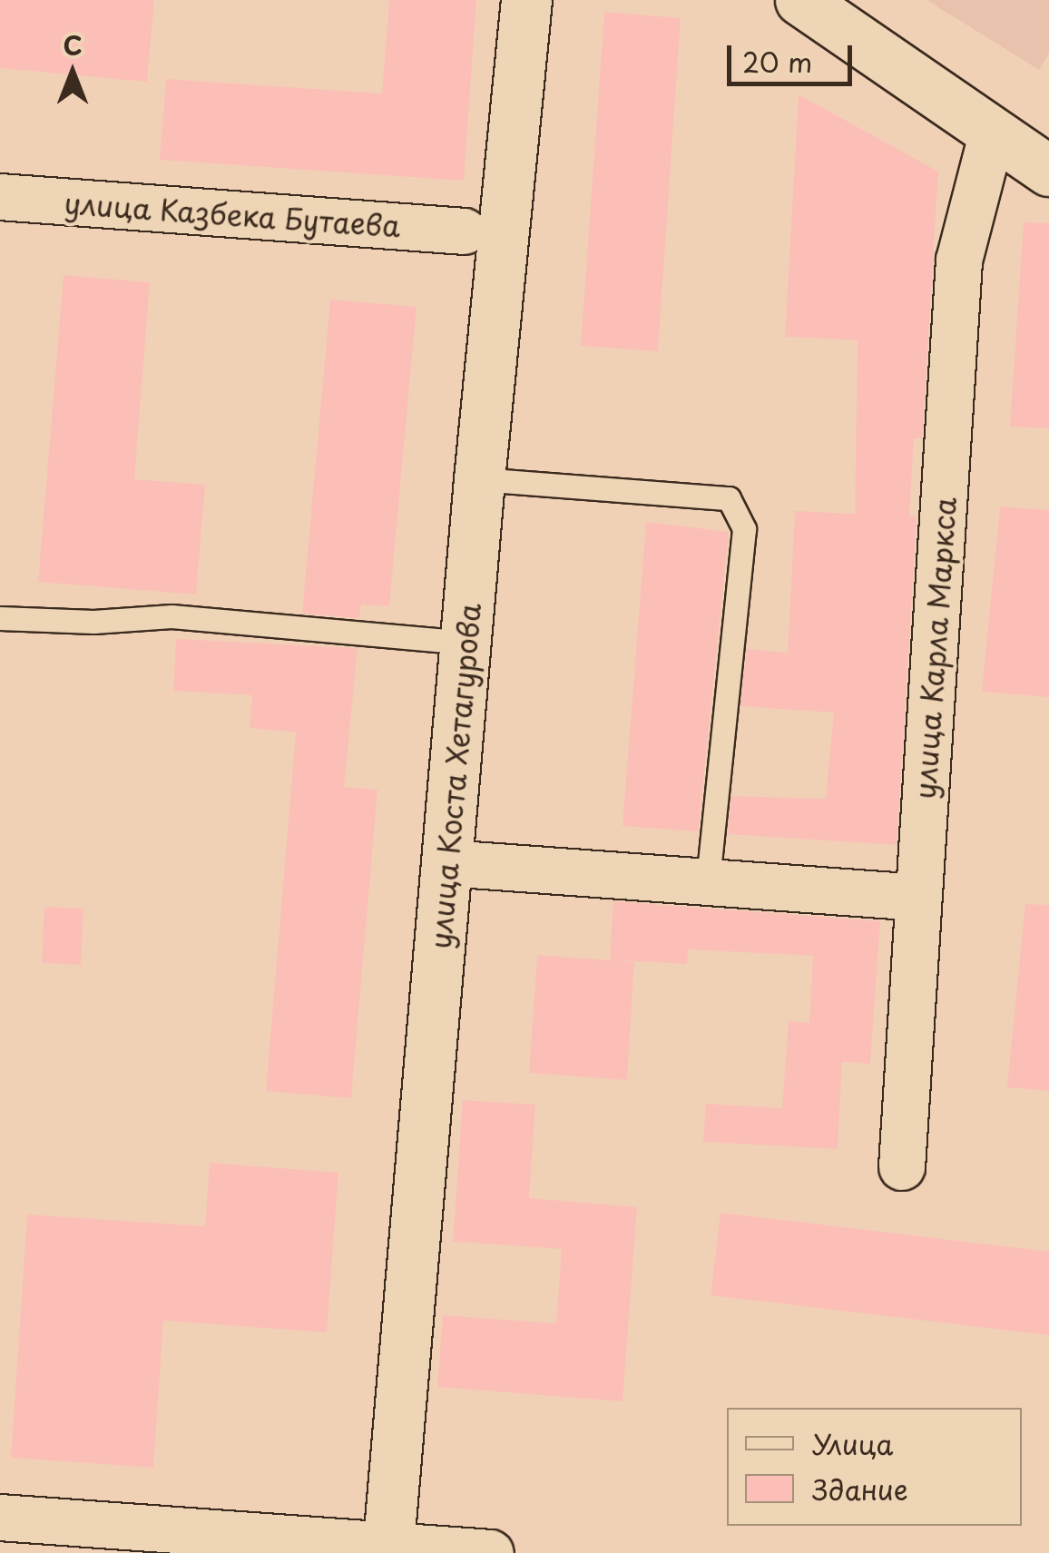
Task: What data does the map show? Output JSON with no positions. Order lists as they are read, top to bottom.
{
  "streets": {
    "main road": ["улица Коста Хетагурова"],
    "street": ["улица Казбека Бутаева", "улица Карла Маркса"]
  },
  "legend": ["Улица", "Здание"],
  "scale_bar": "20 m",
  "north": "top"
}
